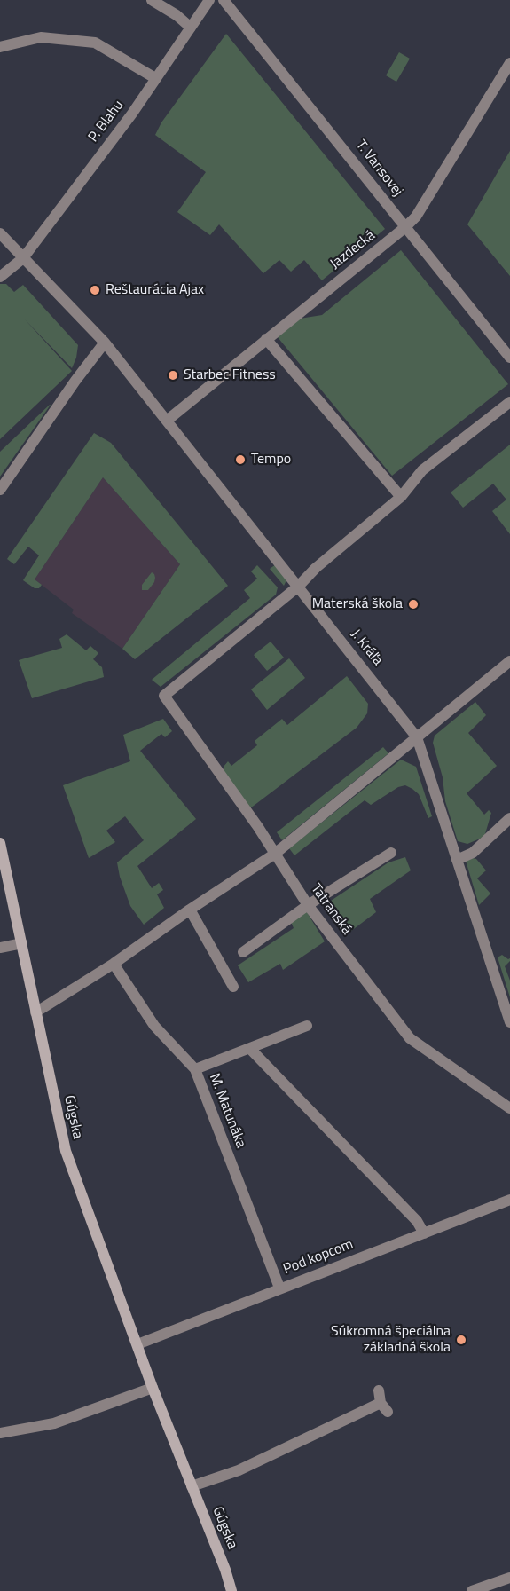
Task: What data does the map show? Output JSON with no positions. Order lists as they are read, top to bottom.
{
  "streets": {
    "main road": ["Gúgska"],
    "street": [
      "P. Blahu",
      "T. Vansovej",
      "Jazdecká",
      "J. Kráľa",
      "Tatranská",
      "M. Matunáka",
      "Pod kopcom"
    ]
  },
  "crossings": [
    ["P. Blahu", "J. Kráľa"],
    ["T. Vansovej", "Jazdecká"],
    ["Jazdecká", "J. Kráľa"],
    ["J. Kráľa", "Tatranská"],
    ["M. Matunáka", "Pod kopcom"],
    ["Gúgska", "Pod kopcom"]
  ],
  "places": [
    "Reštaurácia Ajax",
    "Starbec Fitness",
    "Tempo",
    "Materská škola",
    "Súkromná špeciálna základná škola"
  ]
}
